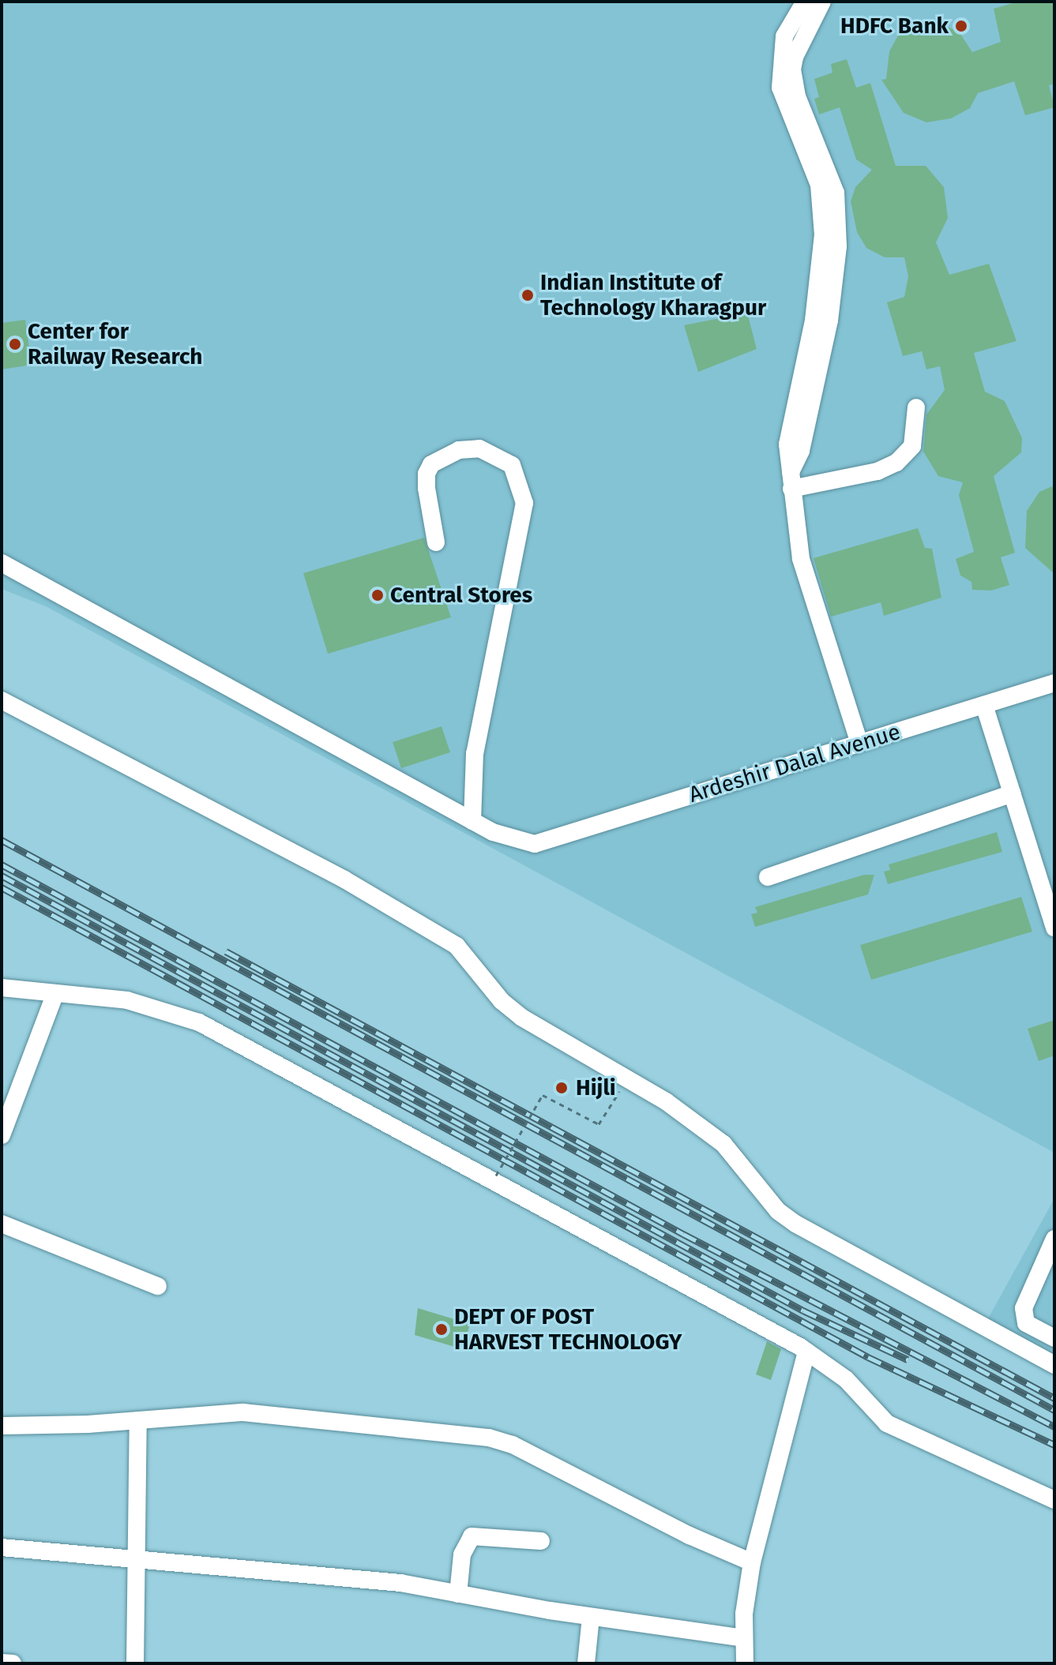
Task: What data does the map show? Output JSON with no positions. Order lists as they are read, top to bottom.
{
  "streets": {
    "street": ["Ardeshir Dalal Avenue"]
  },
  "places": [
    "HDFC Bank",
    "Indian Institute of Technology Kharagpur",
    "Center for Railway Research",
    "Central Stores",
    "Hijli",
    "DEPT OF POST HARVEST TECHNOLOGY"
  ]
}
